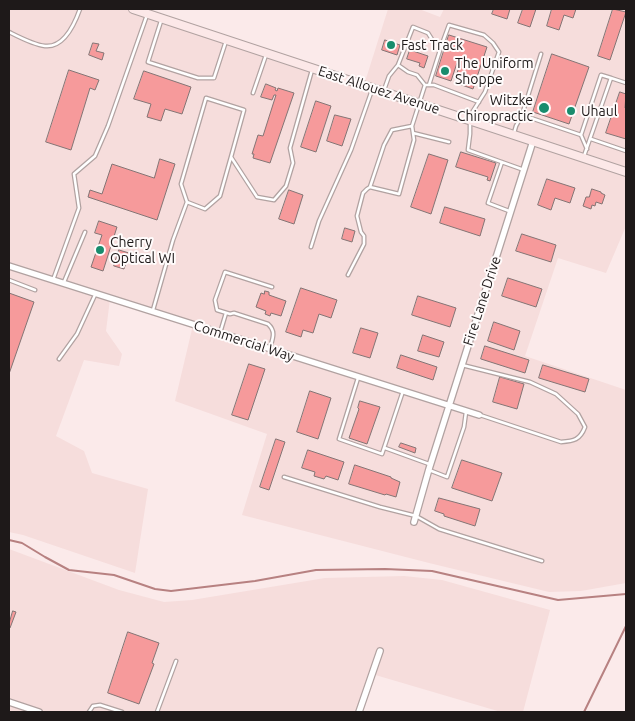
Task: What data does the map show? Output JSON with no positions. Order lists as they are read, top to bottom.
{
  "streets": {
    "street": ["East Allouez Avenue", "Fire Lane Drive", "Commercial Way"]
  },
  "crossings": [
    ["East Allouez Avenue", "Fire Lane Drive"],
    ["Fire Lane Drive", "Commercial Way"]
  ],
  "places": [
    "Fast Track",
    "The Uniform Shoppe",
    "Witzke Chiropractic",
    "Uhaul",
    "Cherry Optical WI"
  ]
}
